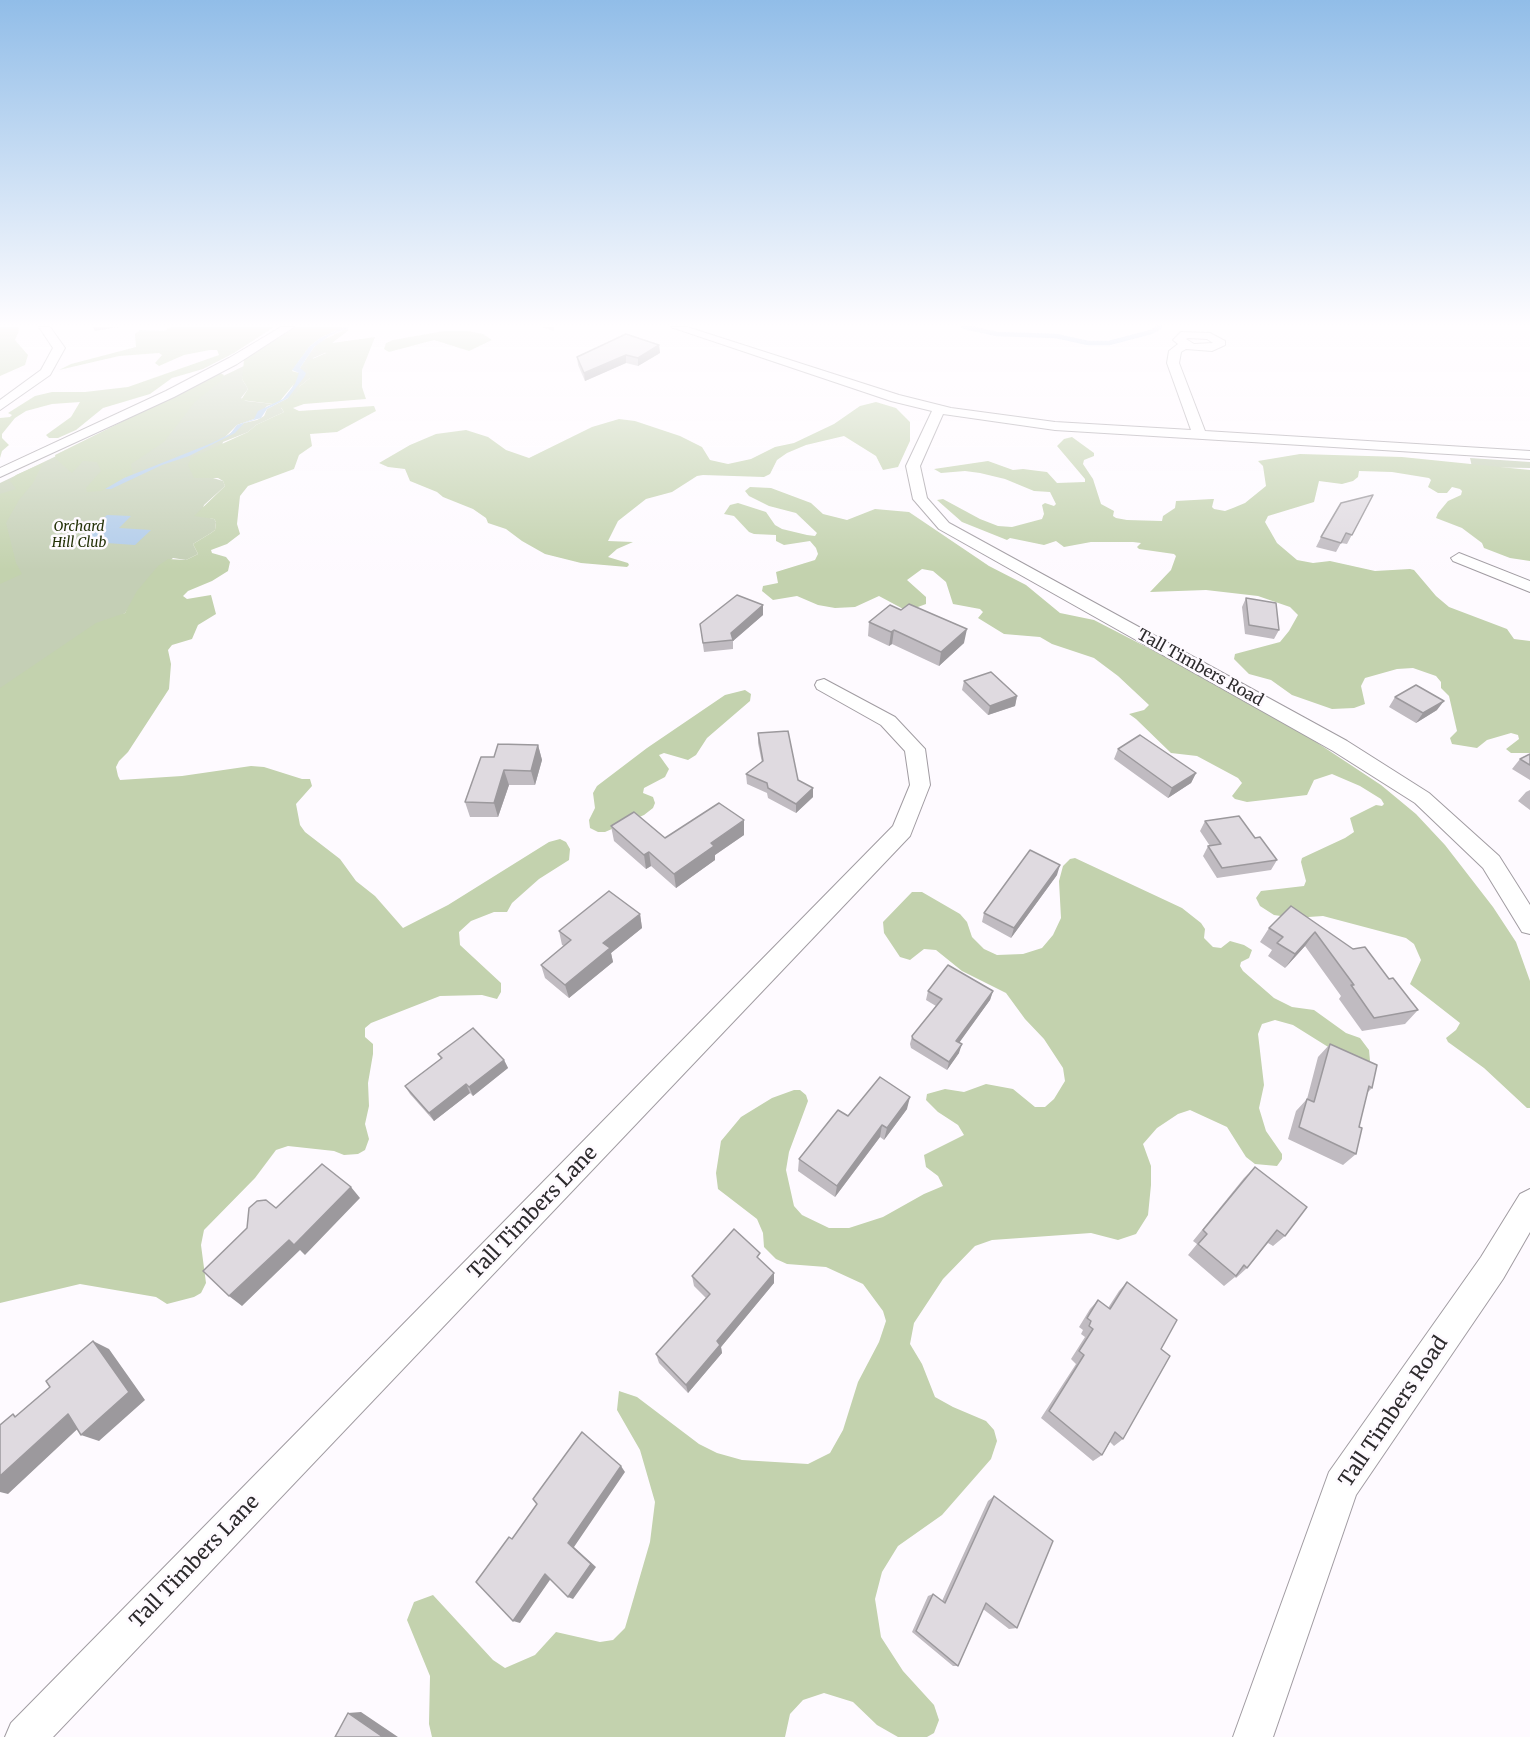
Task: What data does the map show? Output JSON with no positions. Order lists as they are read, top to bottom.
{
  "streets": {
    "street": ["Tall Timbers Road", "Tall Timbers Lane"]
  },
  "parks": ["Orchard Hill Club"]
}
